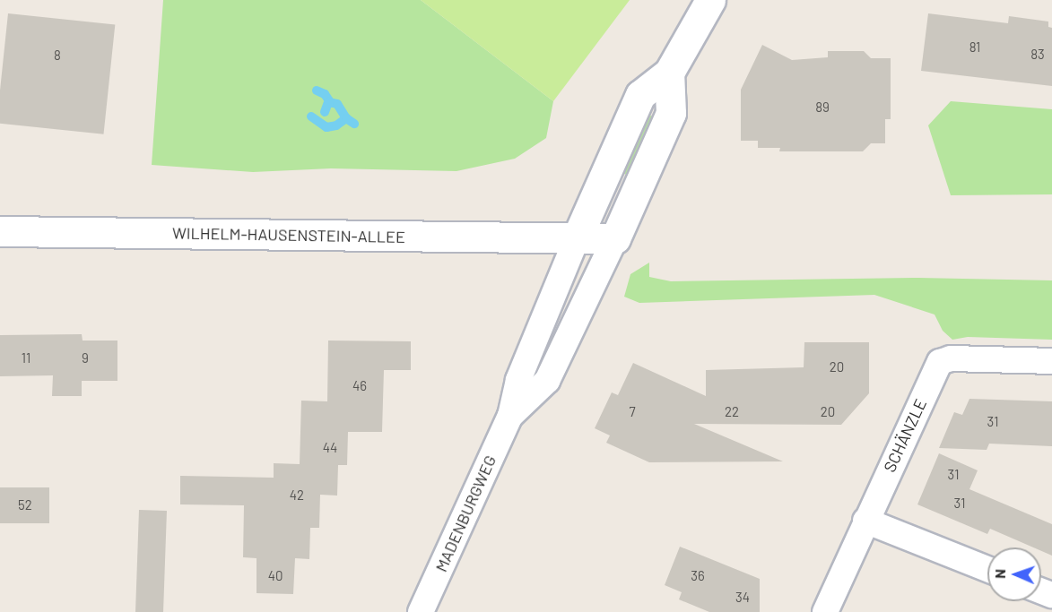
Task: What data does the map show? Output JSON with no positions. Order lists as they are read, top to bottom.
{
  "streets": {
    "street": ["WILHELM-HAUSENSTEIN-ALLEE", "SCHÄNZLE", "MADENBURGWEG"]
  },
  "crossings": [
    ["WILHELM-HAUSENSTEIN-ALLEE", "MADENBURGWEG"]
  ],
  "house_numbers": [
    "81",
    "83",
    "8",
    "89",
    "11",
    "9",
    "20",
    "46",
    "7",
    "22",
    "20",
    "31",
    "44",
    "31",
    "42",
    "31",
    "52",
    "40",
    "36",
    "34"
  ],
  "north": "left"
}
